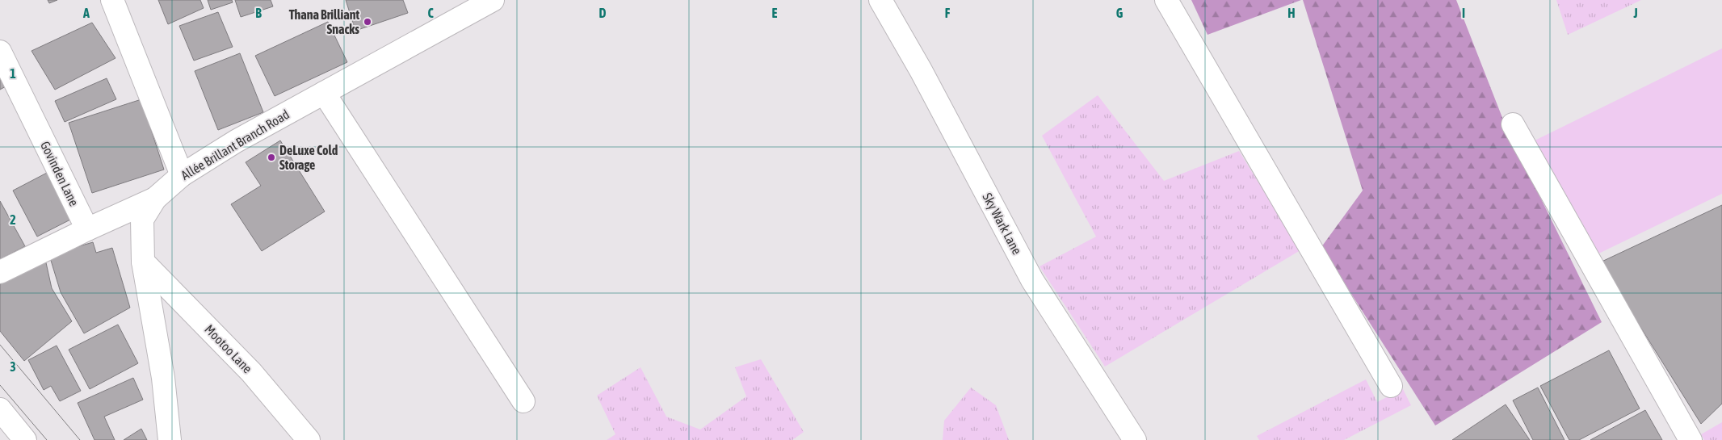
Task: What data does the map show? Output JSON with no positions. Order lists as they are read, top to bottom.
{
  "streets": {
    "street": [
      "Allée Brillant Branch Road",
      "Govinden Lane",
      "Sky Wark Lane",
      "Mootoo Lane"
    ]
  },
  "crossings": [
    ["Allée Brillant Branch Road", "Mootoo Lane"]
  ],
  "places": ["Thana Brilliant Snacks", "DeLuxe Cold Storage"],
  "grid": {
    "columns": [
      "A",
      "B",
      "C",
      "D",
      "E",
      "F",
      "G",
      "H",
      "I",
      "J"
    ],
    "rows": ["1", "2", "3"]
  }
}
